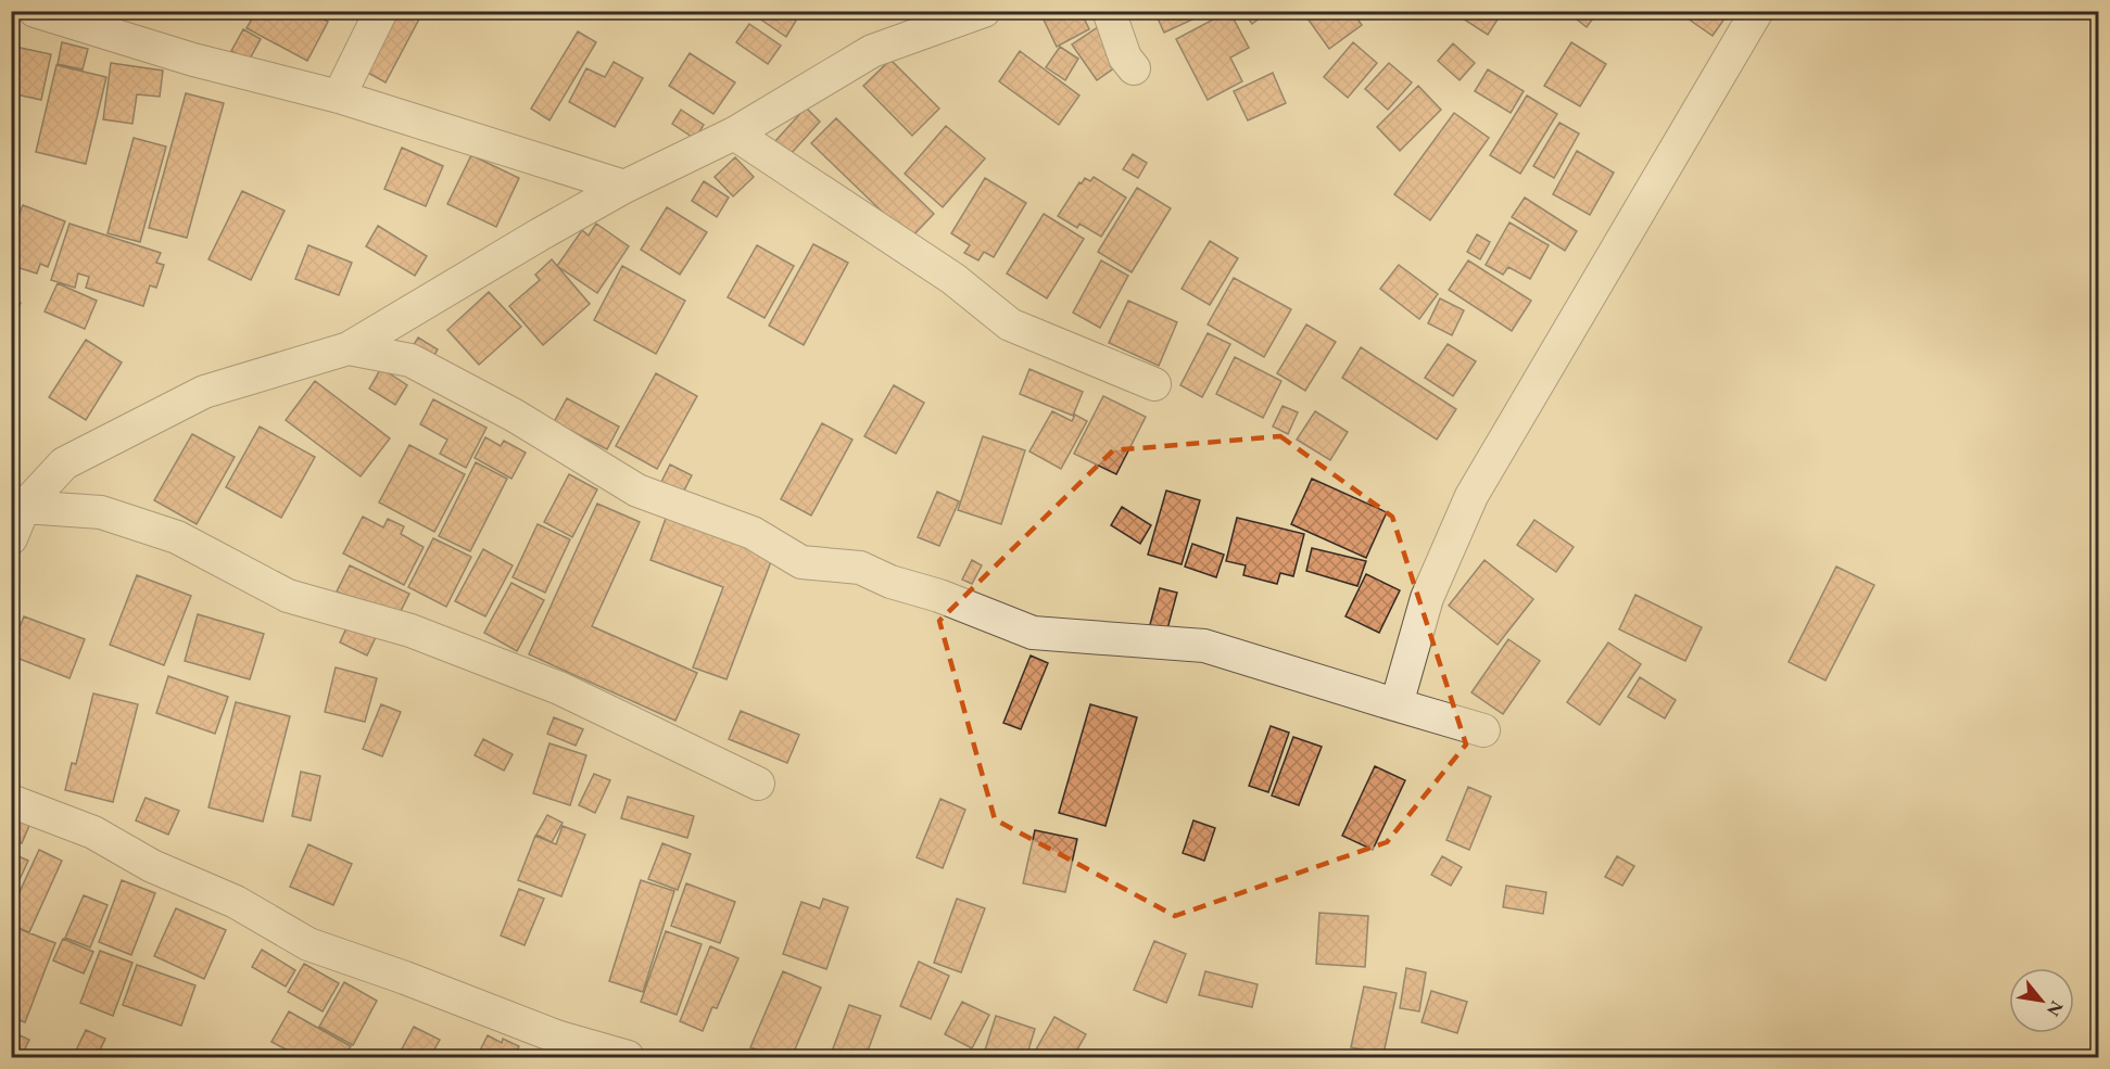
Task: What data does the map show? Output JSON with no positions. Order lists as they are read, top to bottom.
{
  "north": "bottom right"
}
